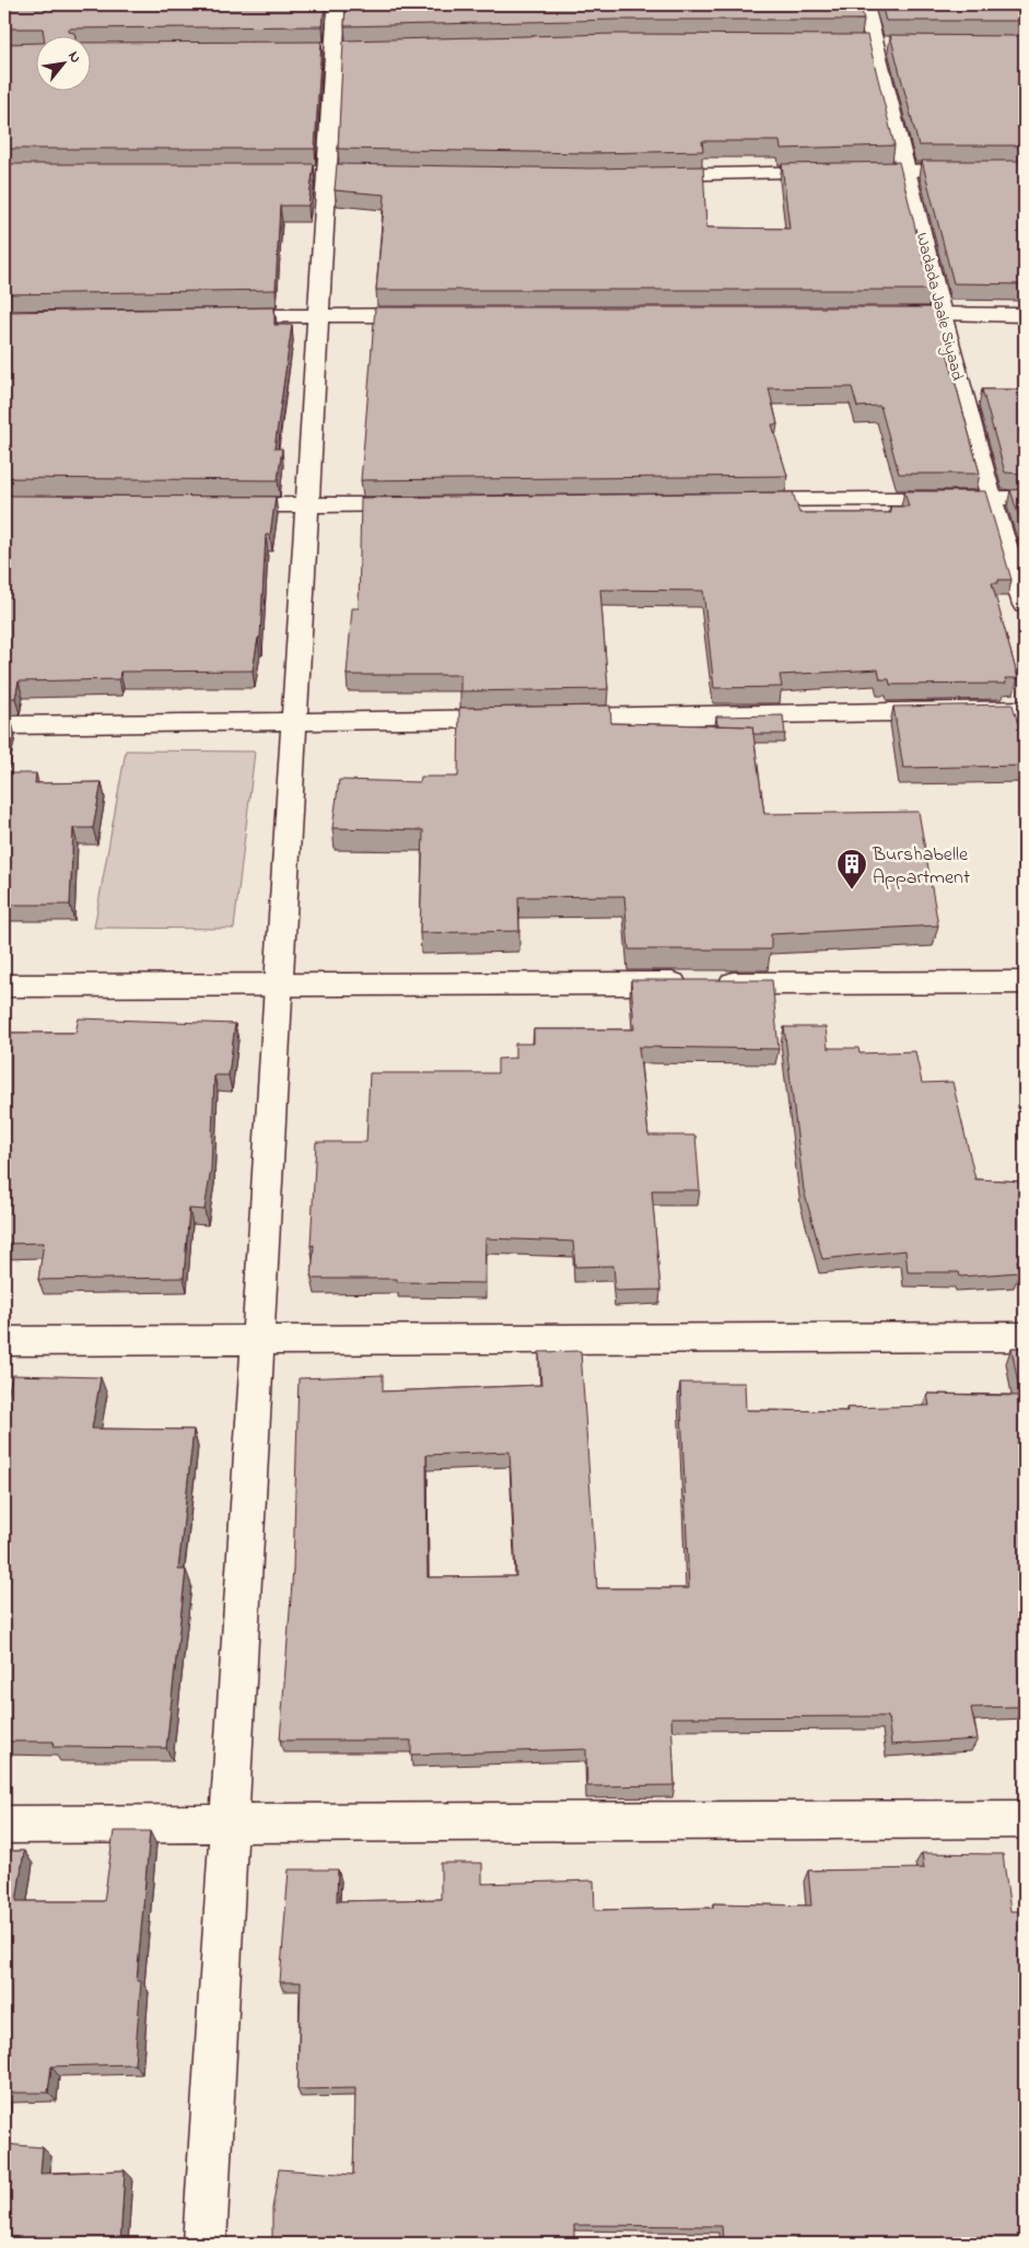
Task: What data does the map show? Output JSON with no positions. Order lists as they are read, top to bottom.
{
  "streets": {
    "street": ["Wadada Jaale Siyaad"]
  },
  "places": {
    "building": ["Burshabelle Appartment"]
  },
  "north": "top right"
}
